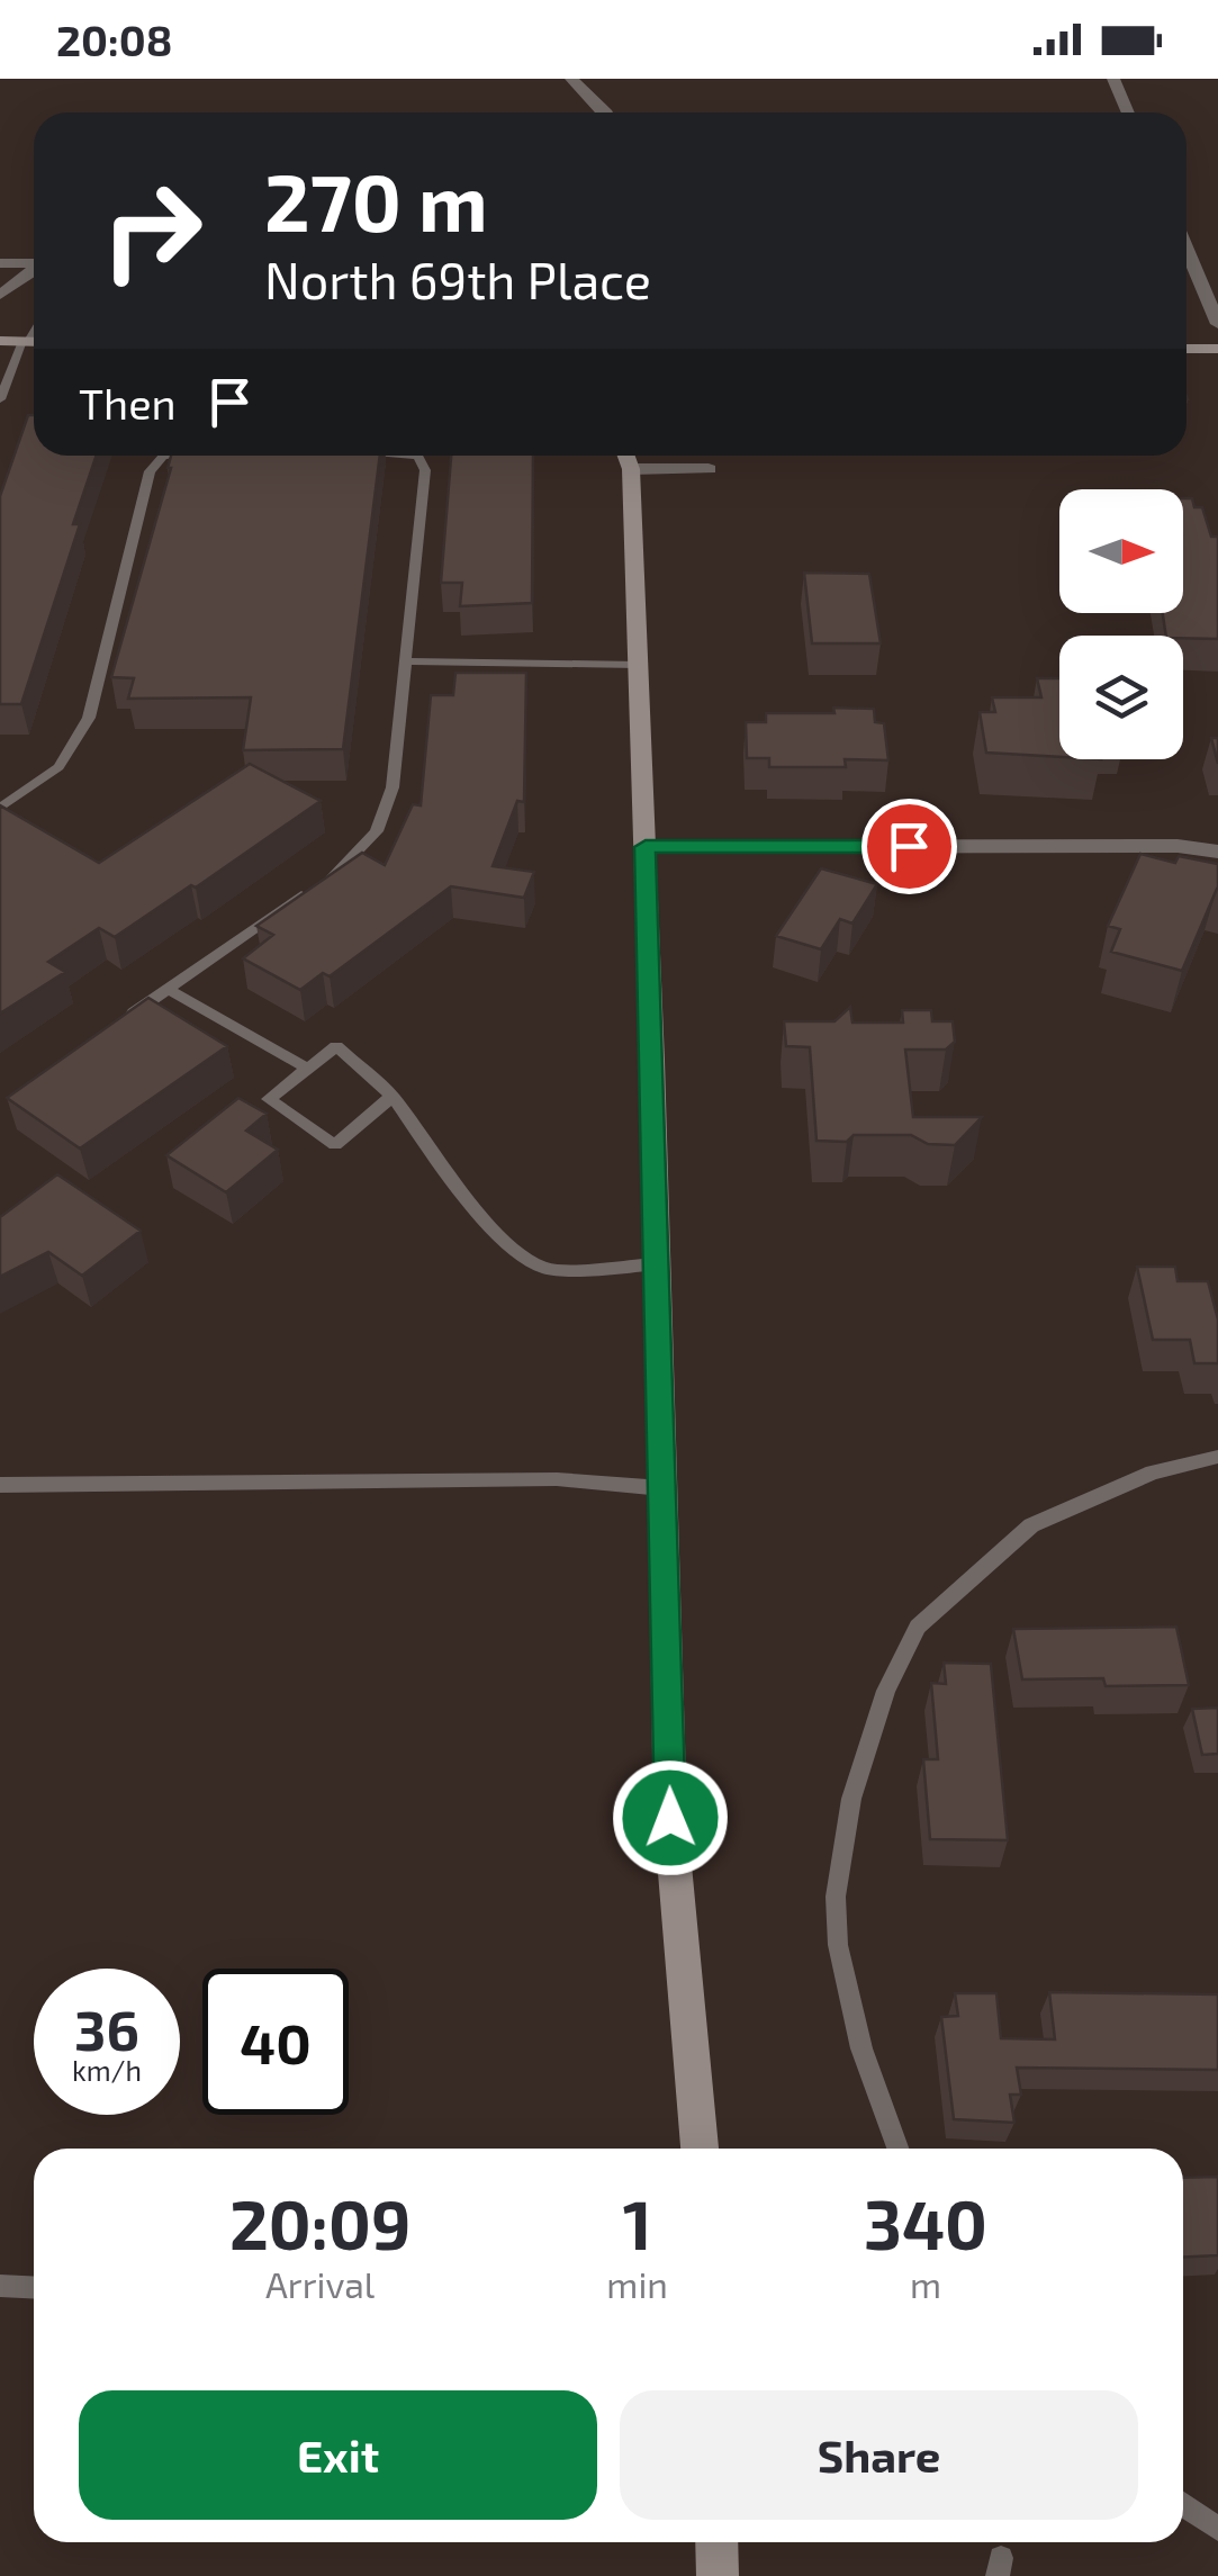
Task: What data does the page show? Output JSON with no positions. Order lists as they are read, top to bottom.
{
  "north": "right",
  "page": {
    "status": "20:08",
    "turn": ["270 m", "North 69th Place"],
    "then": "Then",
    "speed": "36 km/h",
    "limit": "40",
    "eta": [
      "20:09",
      "Arrival",
      "1",
      "min",
      "340",
      "m"
    ],
    "buttons": ["Exit", "Share"]
  }
}
